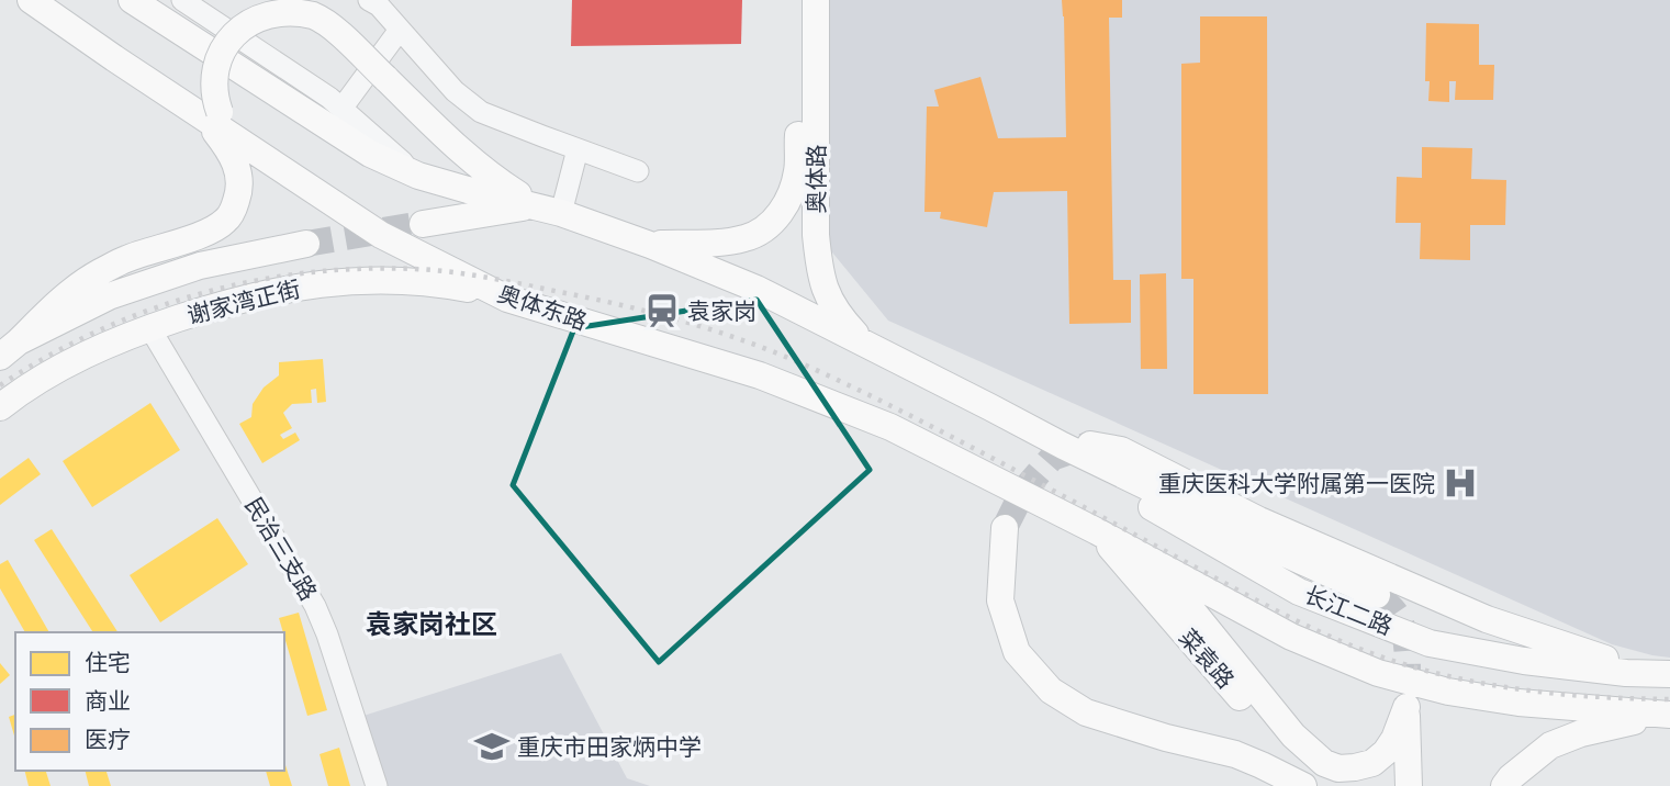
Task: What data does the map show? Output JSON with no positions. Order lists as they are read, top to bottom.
{
  "streets": {
    "main road": [
      "奥体路",
      "谢家湾正街",
      "奥体东路",
      "长江二路",
      "菜袁路"
    ],
    "street": ["民治三支路"]
  },
  "crossings": [
    ["谢家湾正街", "奥体东路"],
    ["谢家湾正街", "民治三支路"],
    ["奥体东路", "长江二路"],
    ["奥体东路", "菜袁路"],
    ["长江二路", "菜袁路"]
  ],
  "districts": ["袁家岗社区"],
  "places": {
    "station": ["袁家岗"],
    "hospital": ["重庆医科大学附属第一医院"],
    "school or university": ["重庆市田家炳中学"]
  },
  "legend": ["住宅", "商业", "医疗"]
}
